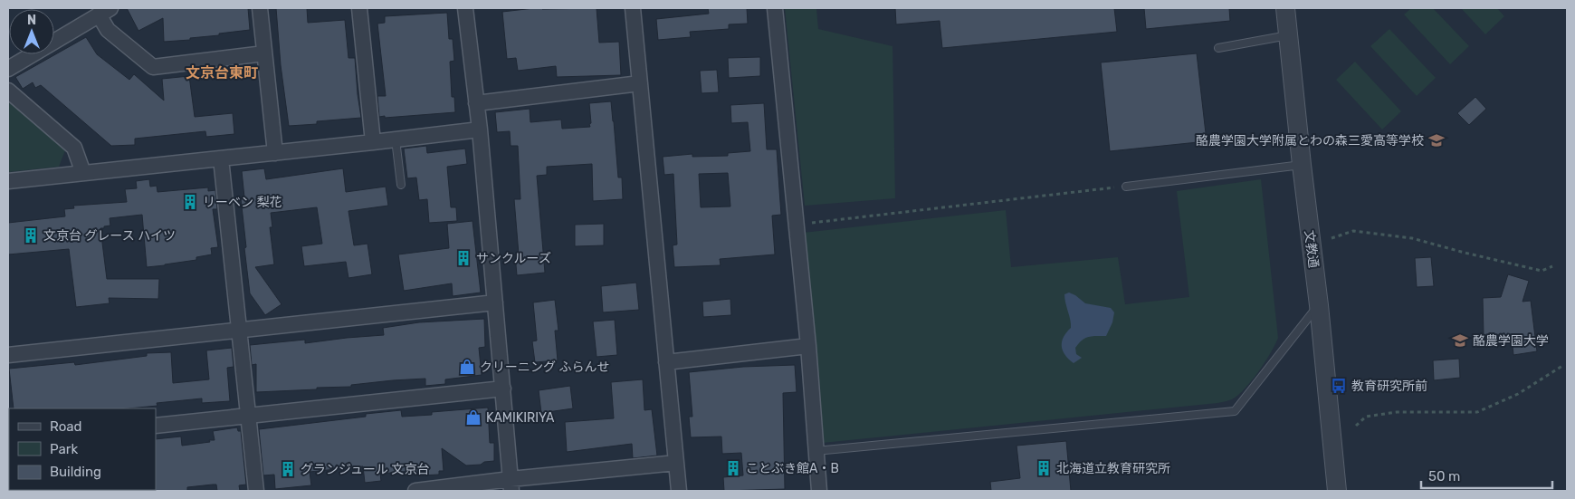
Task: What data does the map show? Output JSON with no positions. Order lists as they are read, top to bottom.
{
  "streets": {
    "street": ["文教通"]
  },
  "districts": ["文京台東町"],
  "places": {
    "school or university": ["酪農学園大学附属とわの森三愛高等学校", "酪農学園大学"],
    "building": [
      "リーベン 梨花",
      "文京台 グレース ハイツ",
      "サンクルーズ",
      "ことぶき館A・B",
      "北海道立教育研究所",
      "グランジュール 文京台"
    ],
    "shop": ["クリーニング ふらんせ", "KAMIKIRIYA"],
    "bus stop": ["教育研究所前"]
  },
  "legend": ["Road", "Park", "Building"],
  "scale_bar": "50 m",
  "north": "top"
}
